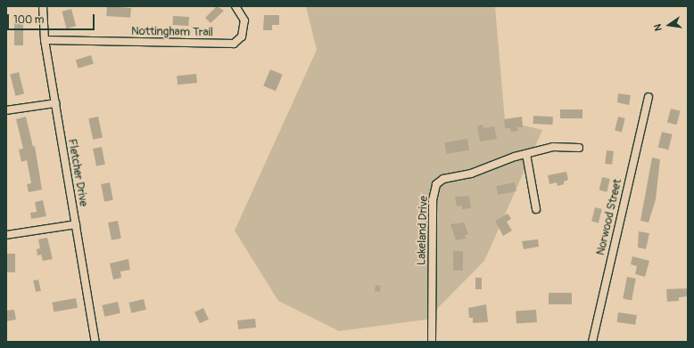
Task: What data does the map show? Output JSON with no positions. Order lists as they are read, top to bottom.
{
  "streets": {
    "street": [
      "Nottingham Trail",
      "Fletcher Drive",
      "Norwood Street",
      "Lakeland Drive"
    ]
  },
  "crossings": [
    ["Nottingham Trail", "Fletcher Drive"]
  ],
  "scale_bar": "100 m",
  "north": "left"
}
